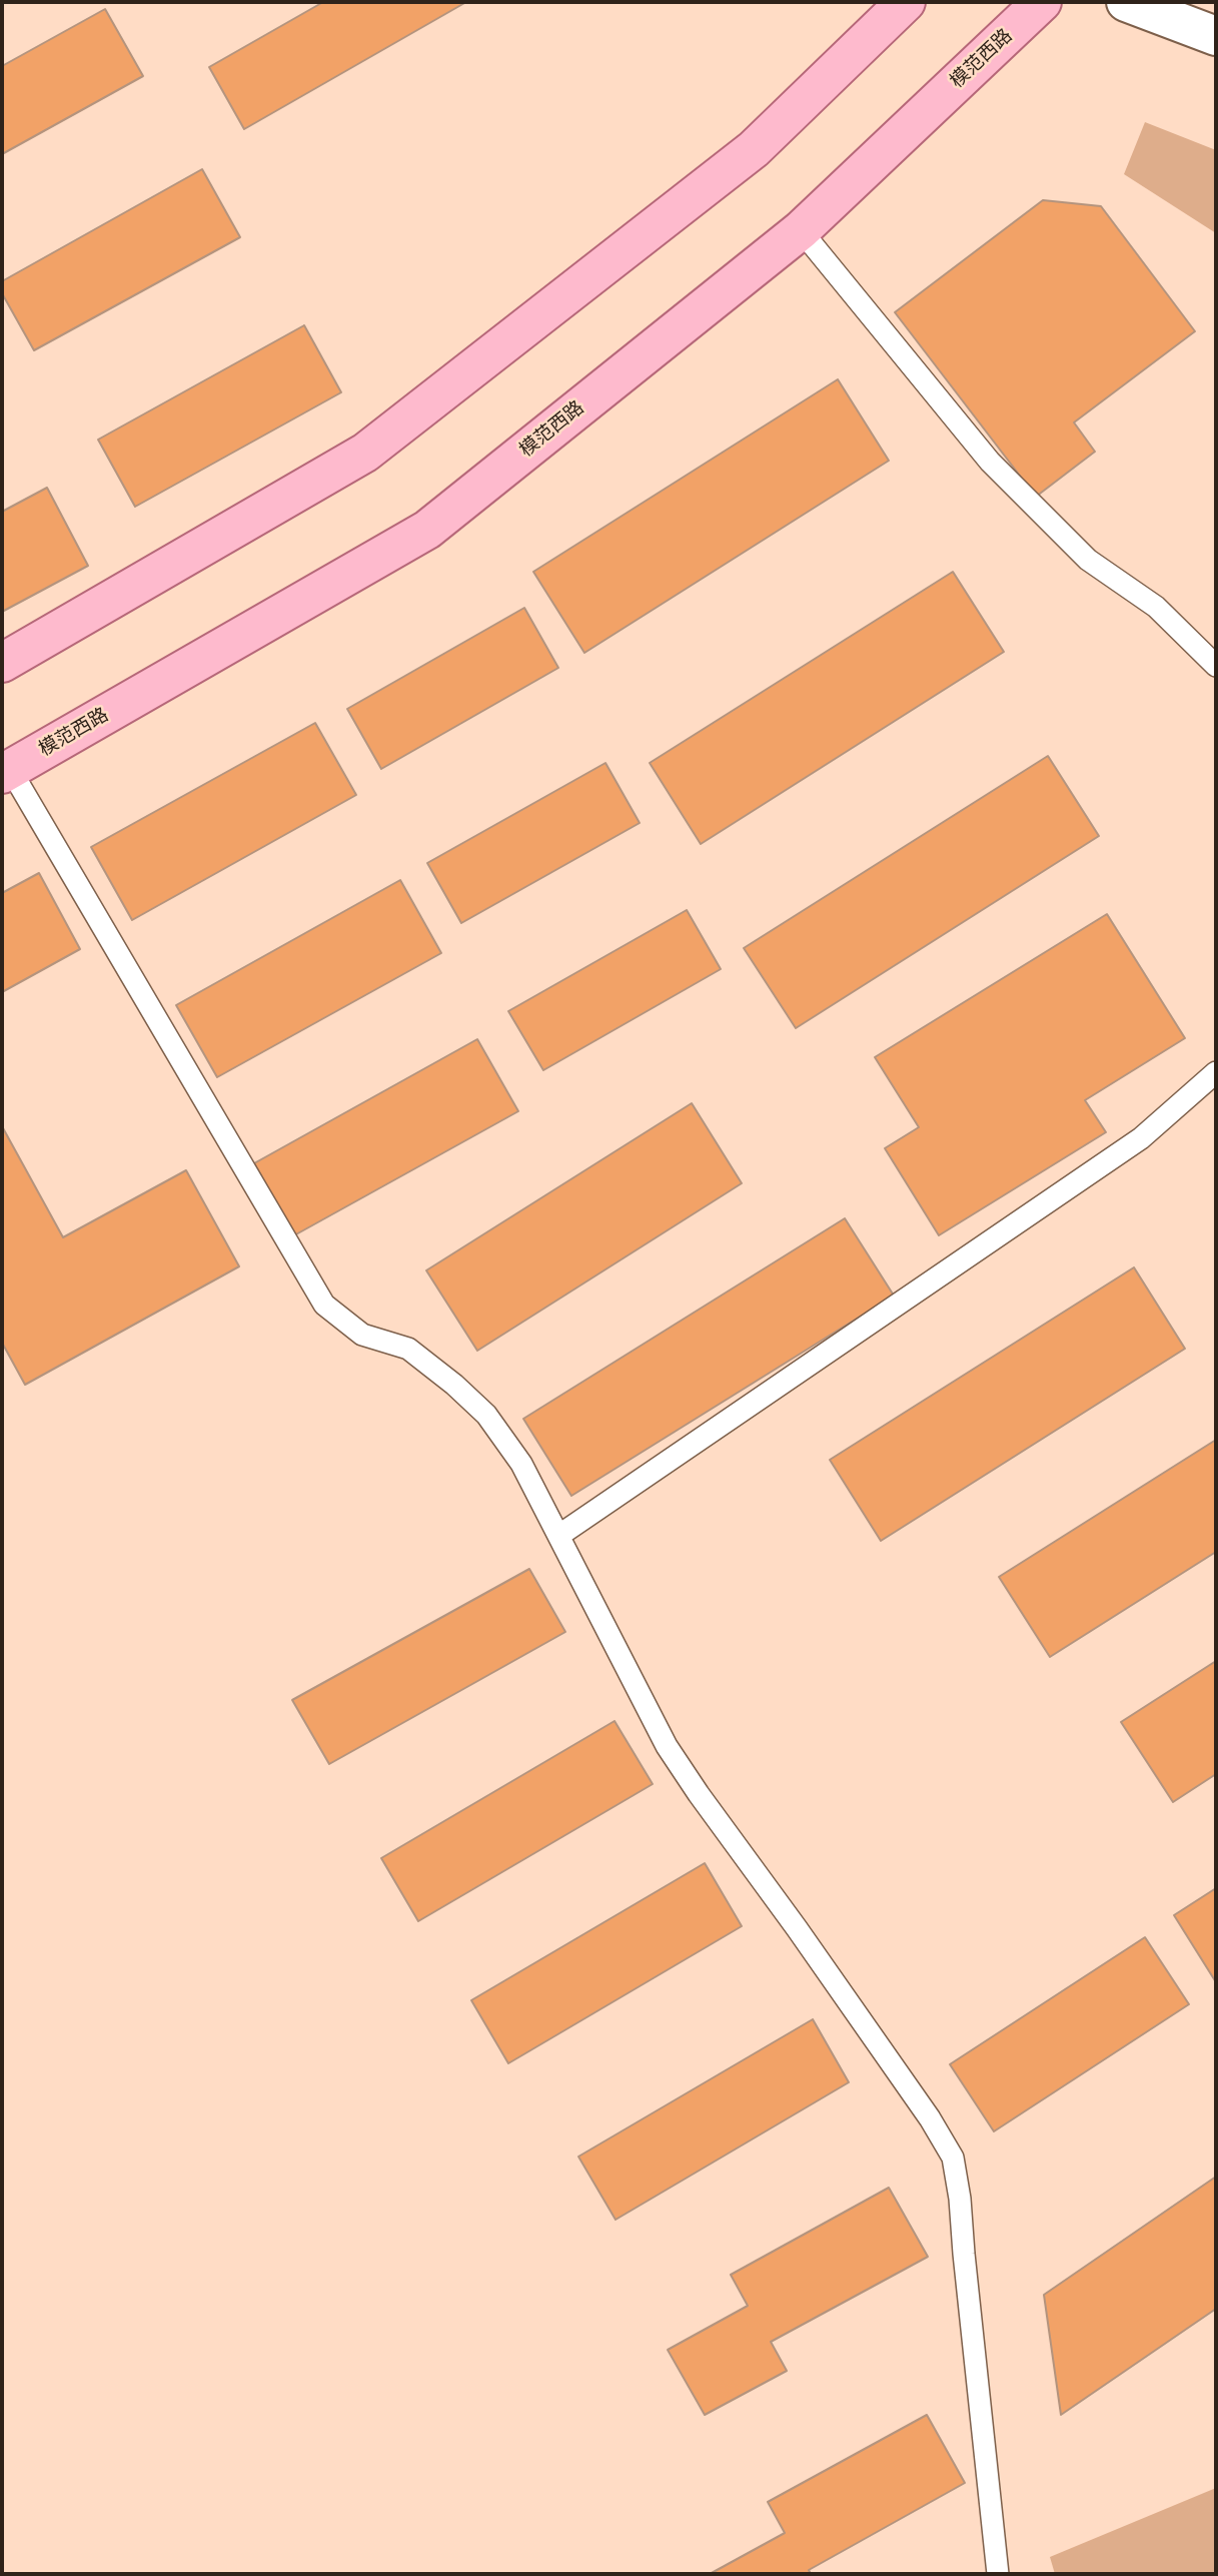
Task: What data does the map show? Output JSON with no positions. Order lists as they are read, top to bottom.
{
  "streets": {
    "main road": ["模范西路"]
  }
}
